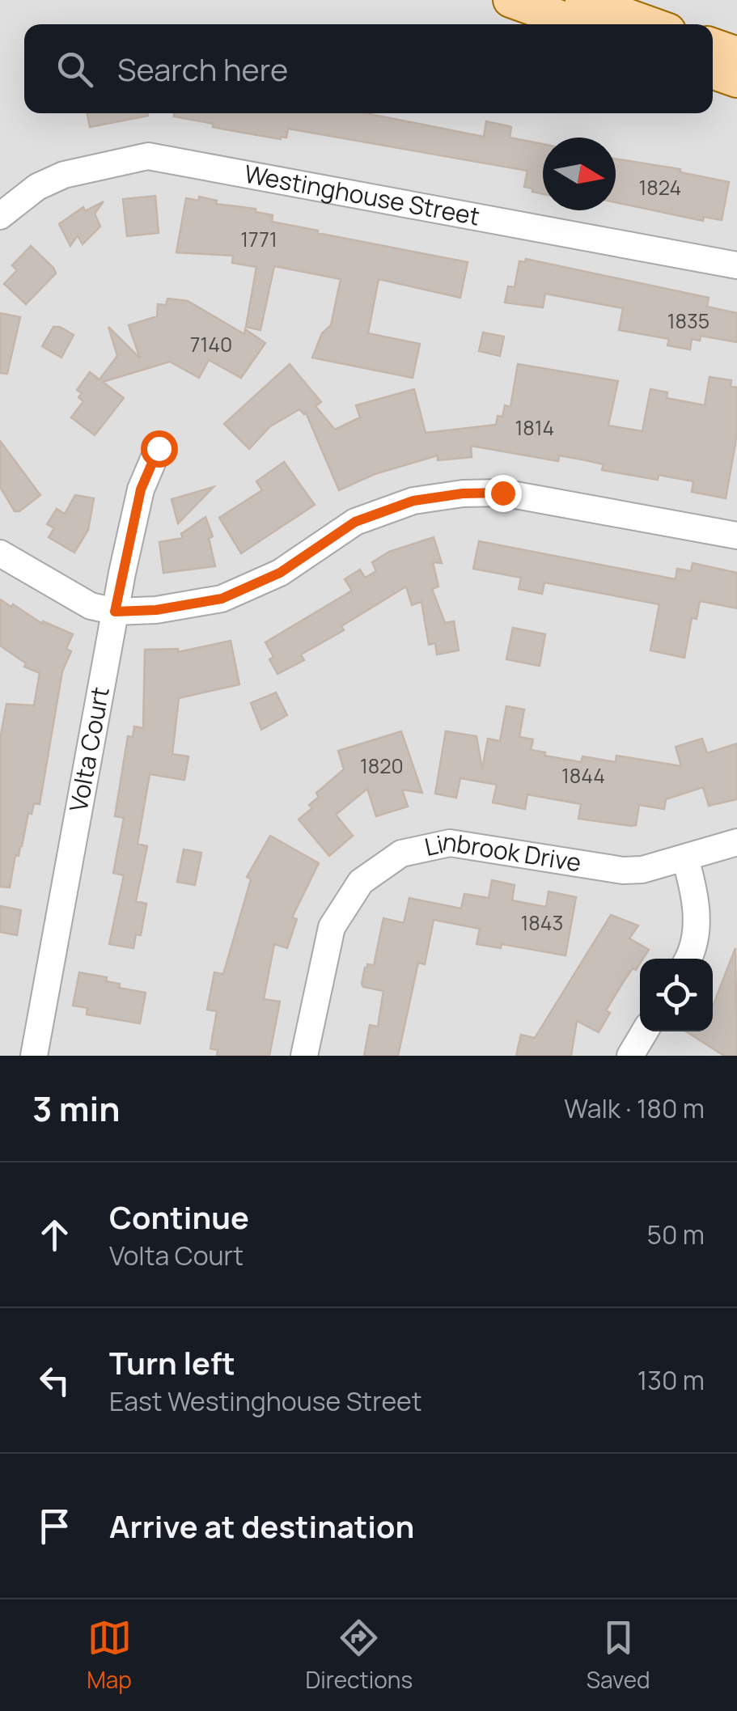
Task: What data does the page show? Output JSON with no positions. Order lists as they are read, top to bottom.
{
  "streets": {
    "street": ["Westinghouse Street", "Volta Court", "Linbrook Drive"]
  },
  "house_numbers": [
    "1824",
    "1771",
    "1835",
    "7140",
    "1814",
    "1820",
    "1844",
    "1843"
  ],
  "north": "right",
  "page": {
    "search": "Search here",
    "heading": ["3 min", "Walk · 180 m"],
    "list": [
      ["Continue", "Volta Court", "50 m"],
      ["Turn left", "East Westinghouse Street", "130 m"],
      "Arrive at destination"
    ],
    "nav": ["Map", "Directions", "Saved"]
  }
}
